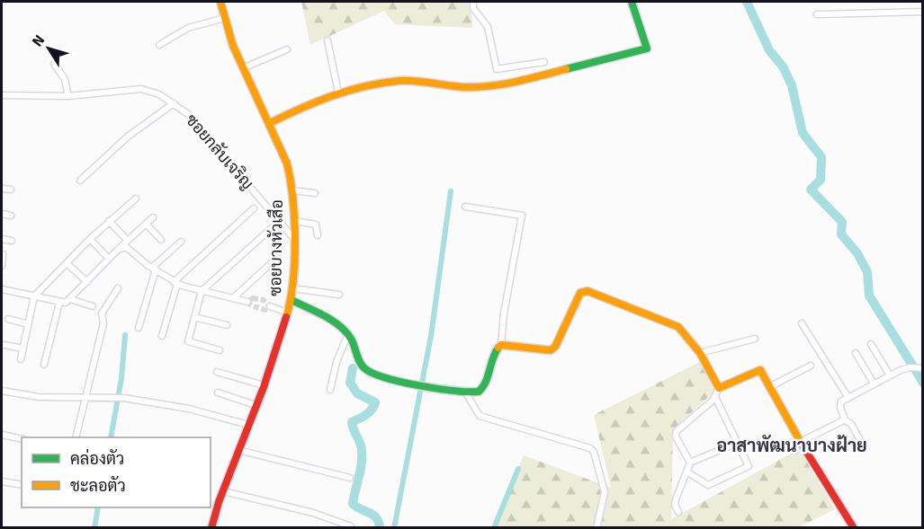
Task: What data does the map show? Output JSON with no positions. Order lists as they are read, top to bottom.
{
  "streets": {
    "street": ["ซอยกลับเจริญ", "ซอยบางหัวเสือ"]
  },
  "crossings": [
    ["ซอยกลับเจริญ", "ซอยบางหัวเสือ"]
  ],
  "districts": ["อาสาพัฒนาบางฝ้าย"],
  "legend": ["คล่องตัว", "ชะลอตัว"],
  "north": "top left"
}
